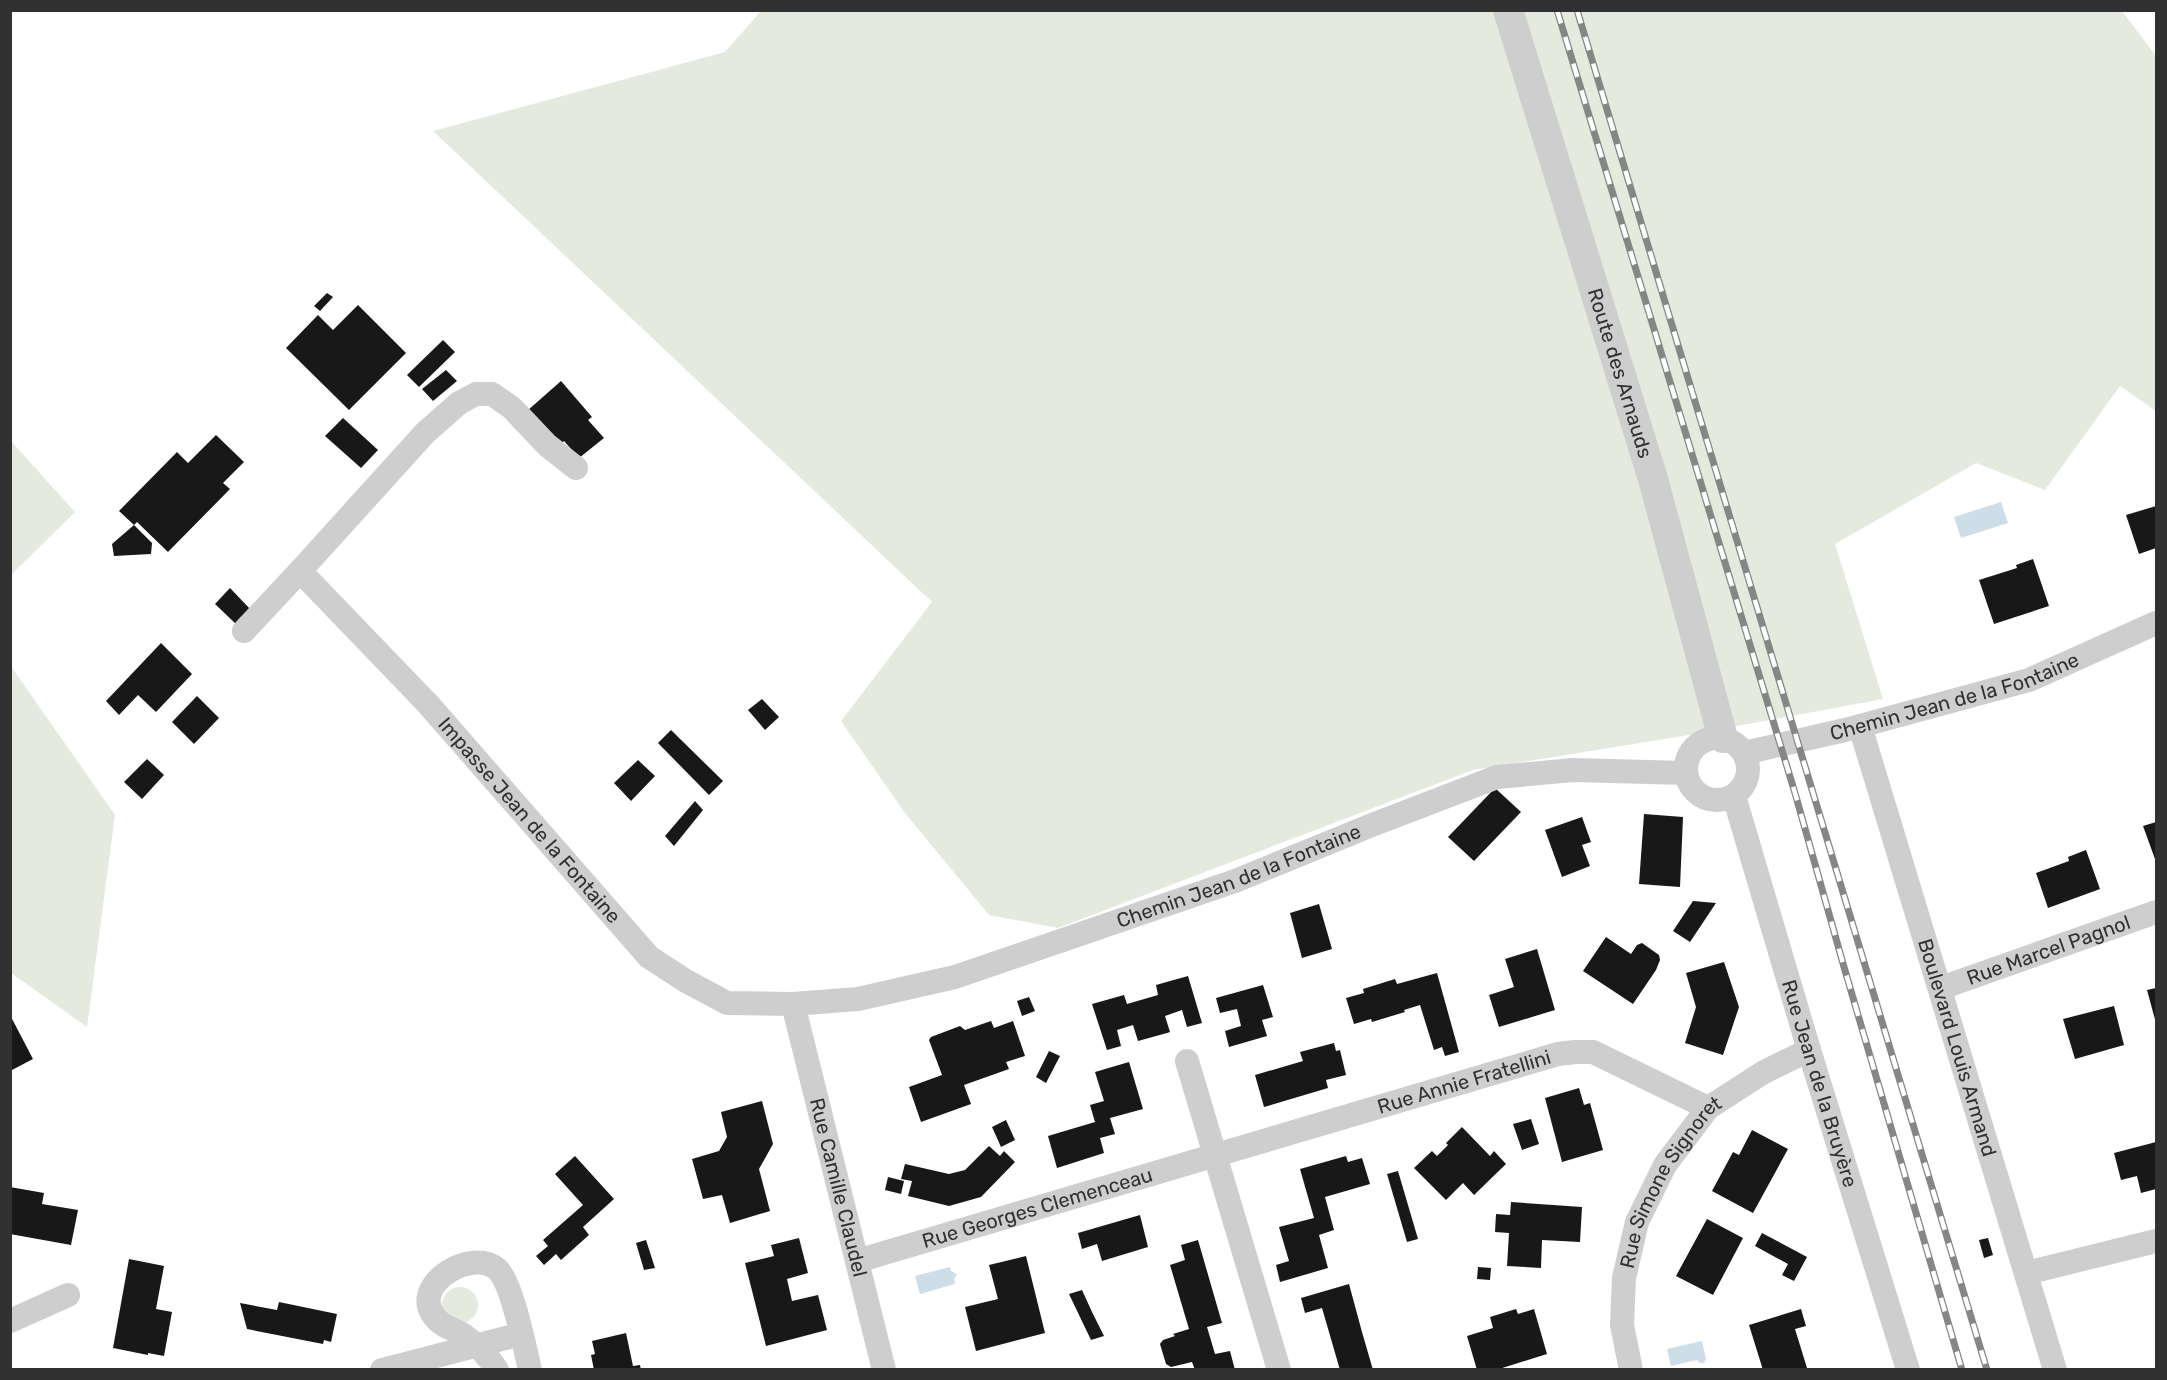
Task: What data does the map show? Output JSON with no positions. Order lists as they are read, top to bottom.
{
  "streets": {
    "street": [
      "Route des Arnauds",
      "Chemin Jean de la Fontaine",
      "Impasse Jean de la Fontaine",
      "Rue Marcel Pagnol",
      "Boulevard Louis Armand",
      "Rue Annie Fratellini",
      "Rue Jean de la Bruyère",
      "Rue Simone Signoret",
      "Rue Camille Claudel",
      "Rue Georges Clemenceau"
    ]
  },
  "crossings": [
    ["Route des Arnauds", "Chemin Jean de la Fontaine"],
    ["Route des Arnauds", "Rue Jean de la Bruyère"],
    ["Chemin Jean de la Fontaine", "Impasse Jean de la Fontaine"],
    ["Chemin Jean de la Fontaine", "Boulevard Louis Armand"],
    ["Chemin Jean de la Fontaine", "Rue Jean de la Bruyère"],
    ["Chemin Jean de la Fontaine", "Rue Camille Claudel"],
    ["Impasse Jean de la Fontaine", "Rue Camille Claudel"],
    ["Rue Marcel Pagnol", "Boulevard Louis Armand"],
    ["Rue Annie Fratellini", "Rue Simone Signoret"],
    ["Rue Annie Fratellini", "Rue Georges Clemenceau"],
    ["Rue Jean de la Bruyère", "Rue Simone Signoret"],
    ["Rue Camille Claudel", "Rue Georges Clemenceau"]
  ]
}
